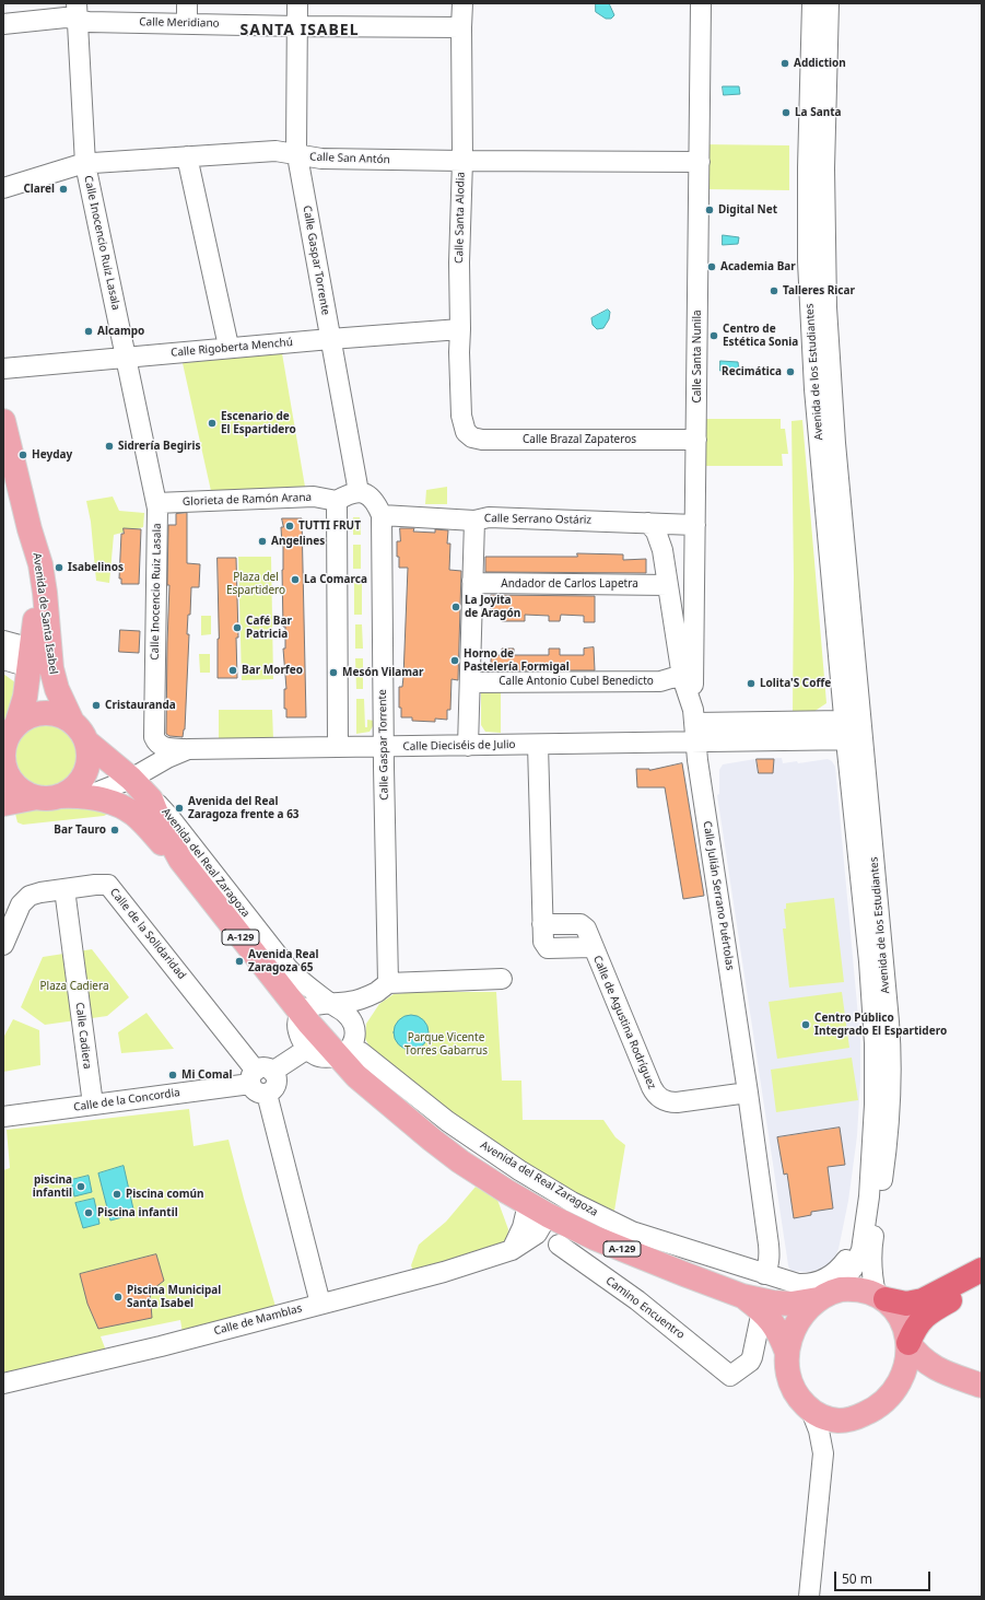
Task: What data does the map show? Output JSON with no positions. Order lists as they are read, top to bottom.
{
  "streets": {
    "main road": ["Avenida de Santa Isabel", "Avenida del Real Zaragoza", "A-129"],
    "street": [
      "Calle Meridiano",
      "Calle San Antón",
      "Calle Santa Alodia",
      "Calle Inocencio Ruiz Lasala",
      "Calle Gaspar Torrente",
      "Calle Rigoberta Menchú",
      "Calle Santa Nunila",
      "Avenida de los Estudiantes",
      "Calle Brazal Zapateros",
      "Glorieta de Ramón Arana",
      "Calle Serrano Ostáriz",
      "Andador de Carlos Lapetra",
      "Calle Antonio Cubel Benedicto",
      "Calle Dieciséis de Julio",
      "Calle Julián Serrano Puértolas",
      "Calle de la Solidaridad",
      "Calle de Agustina Rodríguez",
      "Calle Cadiera",
      "Calle de la Concordia",
      "Camino Encuentro",
      "Calle de Mamblas"
    ]
  },
  "crossings": [
    ["Calle Meridiano", "Calle Santa Alodia"],
    ["Calle Meridiano", "Calle Inocencio Ruiz Lasala"],
    ["Calle Meridiano", "Calle Gaspar Torrente"],
    ["Calle San Antón", "Calle Santa Alodia"],
    ["Calle San Antón", "Calle Inocencio Ruiz Lasala"],
    ["Calle San Antón", "Calle Gaspar Torrente"],
    ["Calle San Antón", "Calle Santa Nunila"],
    ["Calle Santa Alodia", "Calle Rigoberta Menchú"],
    ["Calle Santa Alodia", "Calle Brazal Zapateros"],
    ["Calle Inocencio Ruiz Lasala", "Calle Rigoberta Menchú"],
    ["Calle Inocencio Ruiz Lasala", "Glorieta de Ramón Arana"],
    ["Calle Inocencio Ruiz Lasala", "Calle Dieciséis de Julio"],
    ["Calle Gaspar Torrente", "Calle Rigoberta Menchú"],
    ["Calle Gaspar Torrente", "Calle Serrano Ostáriz"],
    ["Calle Gaspar Torrente", "Calle Dieciséis de Julio"],
    ["Calle Santa Nunila", "Calle Brazal Zapateros"],
    ["Calle Santa Nunila", "Calle Serrano Ostáriz"],
    ["Calle Santa Nunila", "Calle Julián Serrano Puértolas"],
    ["Avenida de los Estudiantes", "Calle Dieciséis de Julio"],
    ["Avenida de los Estudiantes", "Avenida del Real Zaragoza"],
    ["Avenida de los Estudiantes", "A-129"],
    ["Calle Serrano Ostáriz", "Calle Julián Serrano Puértolas"],
    ["Andador de Carlos Lapetra", "Calle Julián Serrano Puértolas"],
    ["Avenida de Santa Isabel", "Avenida del Real Zaragoza"],
    ["Calle Antonio Cubel Benedicto", "Calle Julián Serrano Puértolas"],
    ["Calle Dieciséis de Julio", "Avenida del Real Zaragoza"],
    ["Calle Dieciséis de Julio", "Calle Julián Serrano Puértolas"],
    ["Calle Dieciséis de Julio", "Calle de Agustina Rodríguez"],
    ["Avenida del Real Zaragoza", "Calle Julián Serrano Puértolas"],
    ["Avenida del Real Zaragoza", "A-129"],
    ["Avenida del Real Zaragoza", "Camino Encuentro"],
    ["Avenida del Real Zaragoza", "Calle de Mamblas"],
    ["Calle Julián Serrano Puértolas", "Calle de Agustina Rodríguez"],
    ["Calle de la Solidaridad", "Calle Cadiera"],
    ["Calle de la Solidaridad", "Calle de la Concordia"],
    ["Calle de la Solidaridad", "Calle de Mamblas"],
    ["Calle Cadiera", "Calle de la Concordia"]
  ],
  "districts": ["SANTA ISABEL"],
  "parks": ["Plaza del Espartidero", "Plaza Cadiera", "Parque Vicente Torres Gabarrus"],
  "places": [
    "Addiction",
    "La Santa",
    "Clarel",
    "Digital Net",
    "Academia Bar",
    "Talleres Ricar",
    "Alcampo",
    "Centro de Estética Sonia",
    "Recimática",
    "Escenario de El Espartidero",
    "Sidrería Begiris",
    "Heyday",
    "TUTTI FRUT",
    "Angelines",
    "Isabelinos",
    "La Comarca",
    "La Joyita de Aragón",
    "Café Bar Patricia",
    "Horno de Pastelería Formigal",
    "Bar Morfeo",
    "Mesón Vilamar",
    "Lolita'S Coffe",
    "Cristauranda",
    "Avenida del Real Zaragoza frente a 63",
    "Bar Tauro",
    "Avenida Real Zaragoza 65",
    "Centro Público Integrado El Espartidero",
    "Mi Comal",
    "piscina infantil",
    "Piscina común",
    "Piscina infantil",
    "Piscina Municipal Santa Isabel"
  ],
  "scale_bar": "50 m"
}
